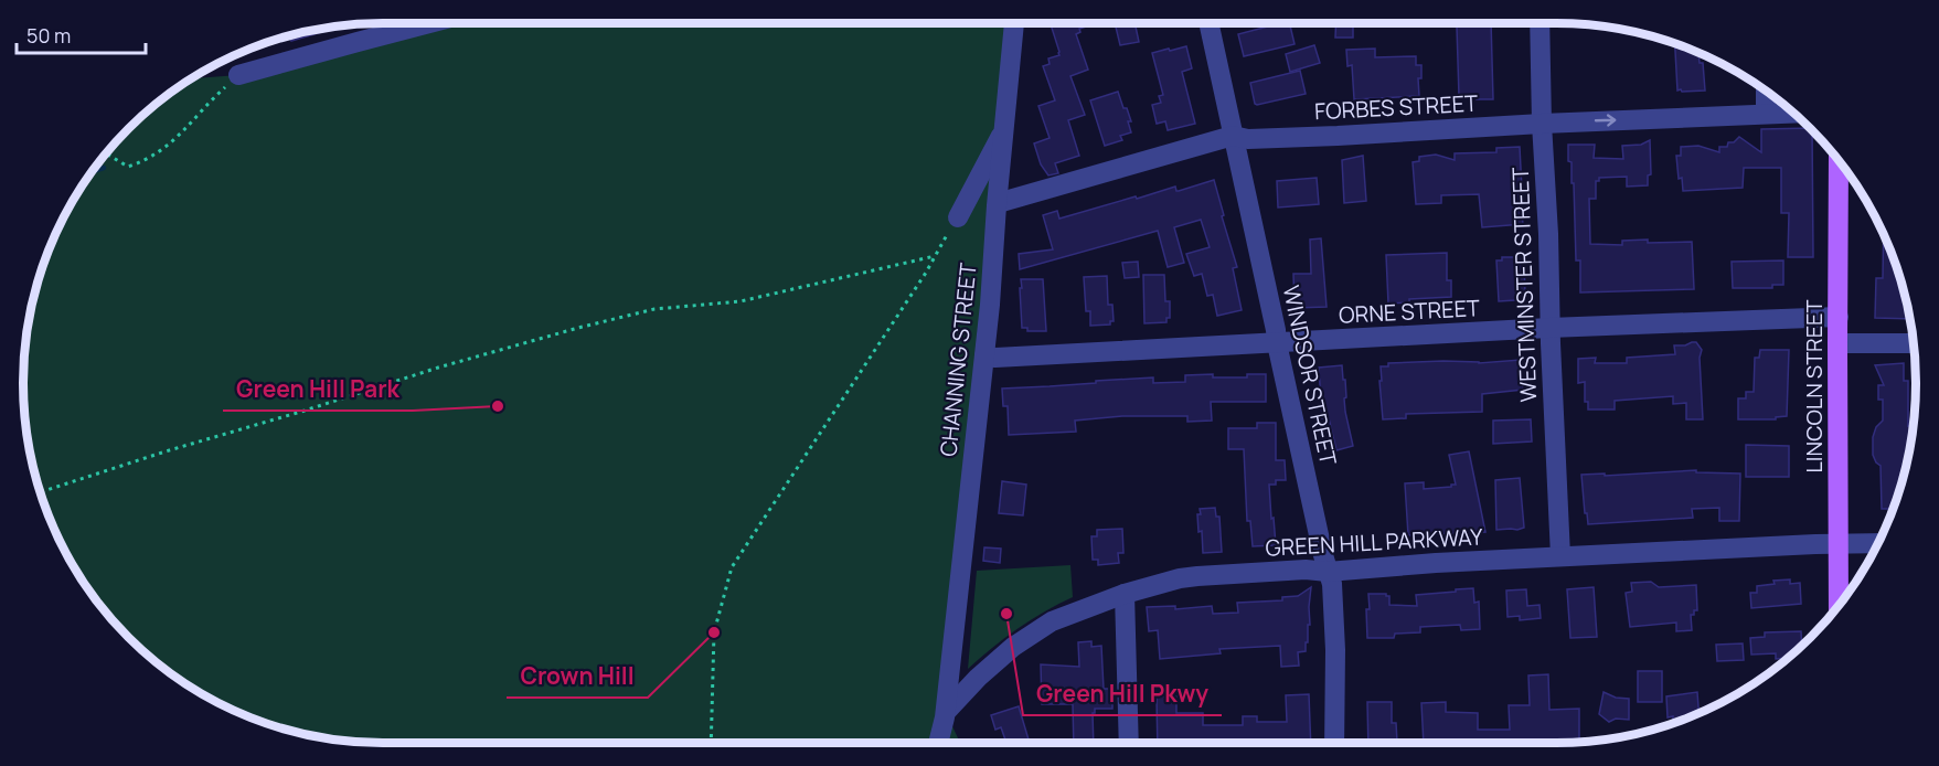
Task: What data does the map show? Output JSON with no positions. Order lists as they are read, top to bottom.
{
  "streets": {
    "main road": ["LINCOLN STREET"],
    "street": [
      "FORBES STREET",
      "WESTMINSTER STREET",
      "ORNE STREET",
      "CHANNING STREET",
      "WINDSOR STREET",
      "GREEN HILL PARKWAY"
    ]
  },
  "crossings": [
    ["FORBES STREET", "WESTMINSTER STREET"],
    ["FORBES STREET", "CHANNING STREET"],
    ["FORBES STREET", "WINDSOR STREET"],
    ["WESTMINSTER STREET", "ORNE STREET"],
    ["WESTMINSTER STREET", "GREEN HILL PARKWAY"],
    ["ORNE STREET", "CHANNING STREET"],
    ["ORNE STREET", "WINDSOR STREET"],
    ["ORNE STREET", "LINCOLN STREET"],
    ["CHANNING STREET", "GREEN HILL PARKWAY"],
    ["WINDSOR STREET", "GREEN HILL PARKWAY"],
    ["LINCOLN STREET", "GREEN HILL PARKWAY"]
  ],
  "places": ["Green Hill Park", "Green Hill Pkwy", "Crown Hill"],
  "scale_bar": "50 m"
}
